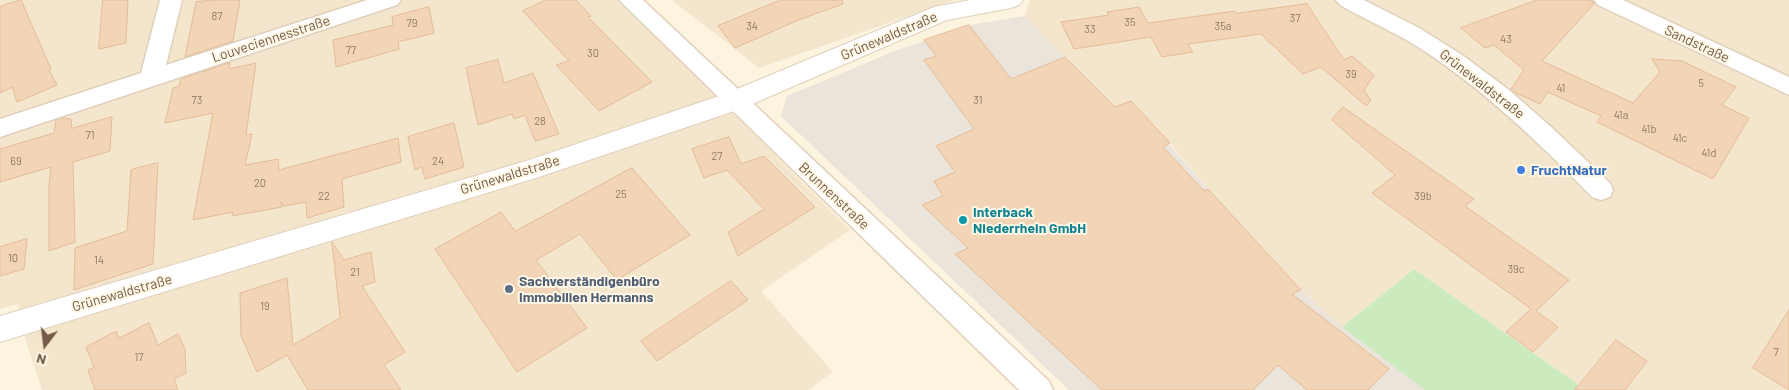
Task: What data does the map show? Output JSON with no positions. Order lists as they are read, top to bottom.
{
  "streets": {
    "street": [
      "Grünewaldstraße",
      "Louveciennesstraße",
      "Sandstraße",
      "Brunnenstraße"
    ]
  },
  "crossings": [
    ["Grünewaldstraße", "Brunnenstraße"]
  ],
  "places": ["FruchtNatur", "Interback Niederrhein GmbH", "Sachverständigenbüro Immobilien Hermanns"],
  "house_numbers": [
    "87",
    "37",
    "35",
    "79",
    "34",
    "35a",
    "33",
    "43",
    "77",
    "30",
    "39",
    "5",
    "41",
    "73",
    "31",
    "41a",
    "28",
    "41b",
    "71",
    "41c",
    "41d",
    "27",
    "69",
    "24",
    "20",
    "25",
    "22",
    "39b",
    "10",
    "14",
    "39c",
    "21",
    "19",
    "7",
    "17"
  ],
  "north": "bottom"
}
